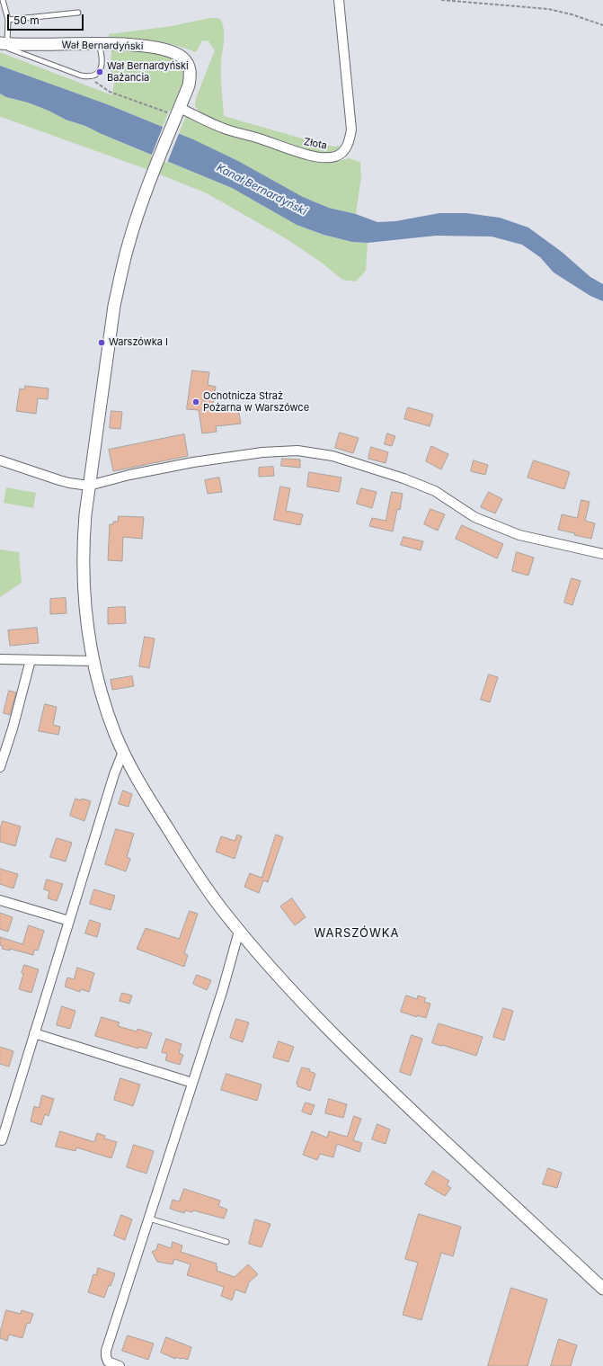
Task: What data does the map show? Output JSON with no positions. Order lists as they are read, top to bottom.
{
  "streets": {
    "street": ["Wał Bernardyński", "Złota"]
  },
  "crossings": [
    ["Wał Bernardyński", "Złota"]
  ],
  "districts": ["WARSZÓWKA"],
  "water": ["Kanał Bernardyński"],
  "places": ["Wał Bernardyński Bażancia", "Warszówka I", "Ochotnicza Straż Pożarna w Warszówce"],
  "scale_bar": "50 m"
}
